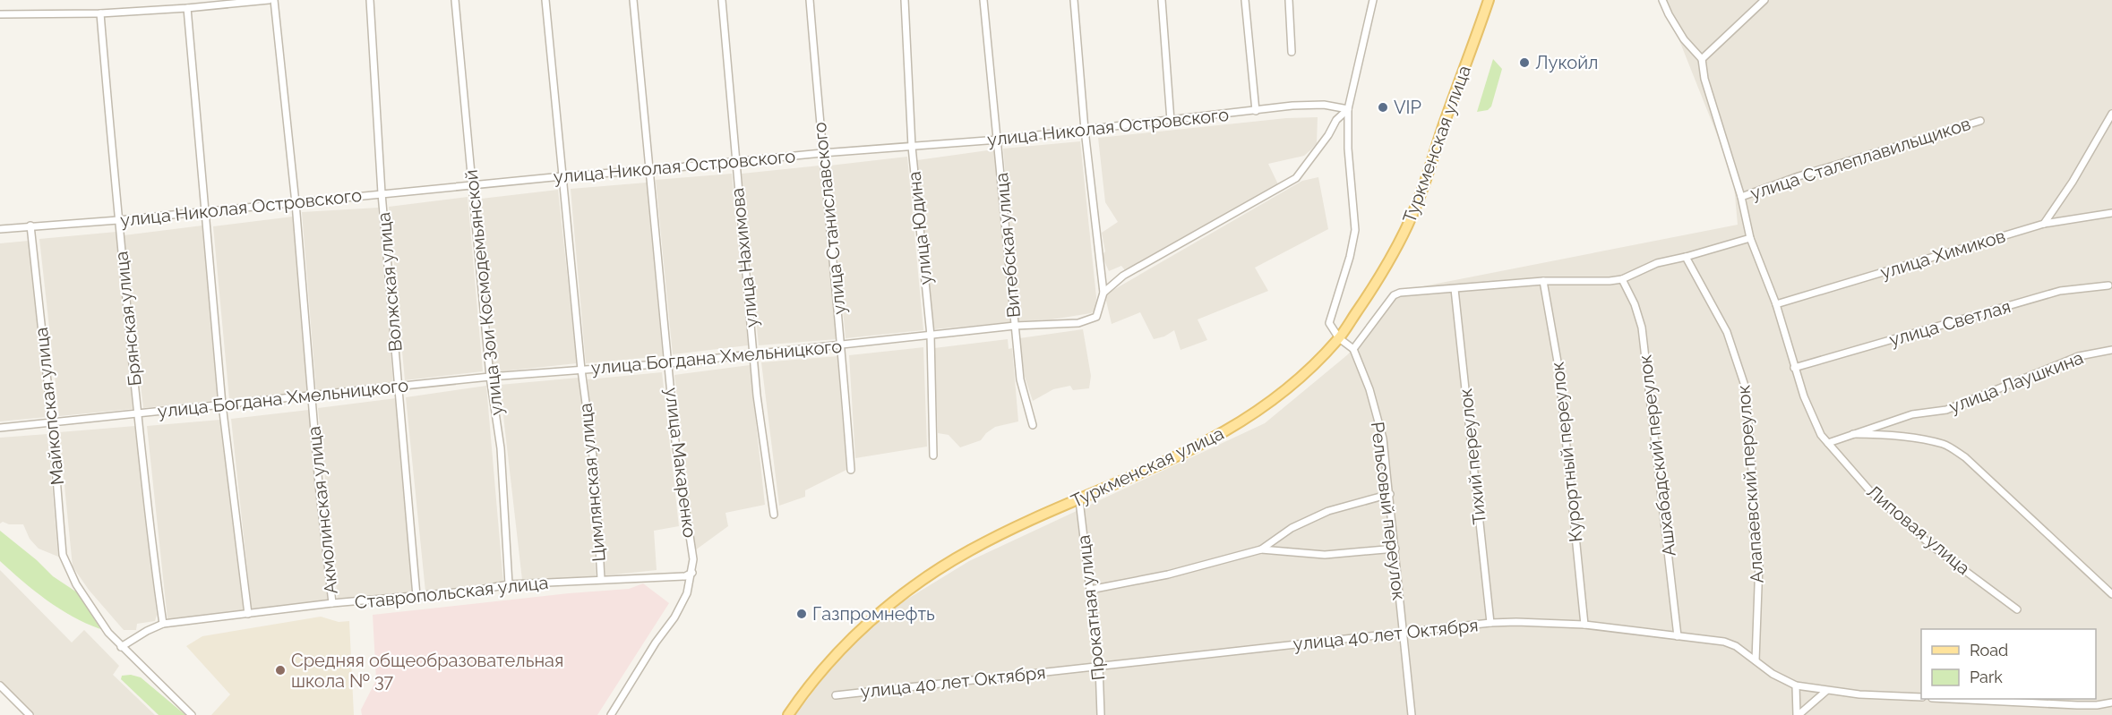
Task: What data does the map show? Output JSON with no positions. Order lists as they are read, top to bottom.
{
  "streets": {
    "main road": ["Туркменская улица"],
    "street": [
      "улица Николая Островского",
      "улица Сталеплавильщиков",
      "улица Станиславского",
      "улица Юдина",
      "Витебская улица",
      "улица Химиков",
      "улица Нахимова",
      "Волжская улица",
      "улица Зои Космодемьянской",
      "Брянская улица",
      "улица Светлая",
      "улица Богдана Хмельницкого",
      "улица Лаушкина",
      "Майкопская улица",
      "Курортный переулок",
      "Ашхабадский переулок",
      "Тихий переулок",
      "улица Макаренко",
      "Цимлянская улица",
      "Алапаевский переулок",
      "Акмолинская улица",
      "Рельсовый переулок",
      "Липовая улица",
      "Ставропольская улица",
      "Прокатная улица",
      "улица 40 лет Октября"
    ]
  },
  "crossings": [
    ["улица Николая Островского", "улица Станиславского"],
    ["улица Николая Островского", "улица Юдина"],
    ["улица Николая Островского", "Витебская улица"],
    ["улица Николая Островского", "улица Нахимова"],
    ["улица Николая Островского", "Волжская улица"],
    ["улица Николая Островского", "улица Зои Космодемьянской"],
    ["улица Николая Островского", "Брянская улица"],
    ["улица Николая Островского", "Майкопская улица"],
    ["улица Николая Островского", "улица Макаренко"],
    ["улица Николая Островского", "Цимлянская улица"],
    ["улица Николая Островского", "Акмолинская улица"],
    ["Туркменская улица", "Прокатная улица"],
    ["улица Сталеплавильщиков", "Липовая улица"],
    ["улица Станиславского", "улица Богдана Хмельницкого"],
    ["улица Юдина", "улица Богдана Хмельницкого"],
    ["Витебская улица", "улица Богдана Хмельницкого"],
    ["улица Химиков", "Липовая улица"],
    ["улица Нахимова", "улица Богдана Хмельницкого"],
    ["Волжская улица", "улица Богдана Хмельницкого"],
    ["Волжская улица", "Ставропольская улица"],
    ["улица Зои Космодемьянской", "улица Богдана Хмельницкого"],
    ["улица Зои Космодемьянской", "Ставропольская улица"],
    ["Брянская улица", "улица Богдана Хмельницкого"],
    ["Брянская улица", "Ставропольская улица"],
    ["улица Светлая", "Липовая улица"],
    ["улица Богдана Хмельницкого", "Майкопская улица"],
    ["улица Богдана Хмельницкого", "улица Макаренко"],
    ["улица Богдана Хмельницкого", "Цимлянская улица"],
    ["улица Богдана Хмельницкого", "Акмолинская улица"],
    ["улица Лаушкина", "Липовая улица"],
    ["Майкопская улица", "Ставропольская улица"],
    ["Курортный переулок", "улица 40 лет Октября"],
    ["Ашхабадский переулок", "улица 40 лет Октября"],
    ["Тихий переулок", "улица 40 лет Октября"],
    ["улица Макаренко", "Ставропольская улица"],
    ["Цимлянская улица", "Ставропольская улица"],
    ["Алапаевский переулок", "улица 40 лет Октября"],
    ["Акмолинская улица", "Ставропольская улица"],
    ["Рельсовый переулок", "улица 40 лет Октября"],
    ["Прокатная улица", "улица 40 лет Октября"]
  ],
  "places": [
    "Лукойл",
    "VIP",
    "Газпромнефть",
    "Средняя общеобразовательная школа № 37"
  ],
  "legend": ["Road", "Park"]
}
